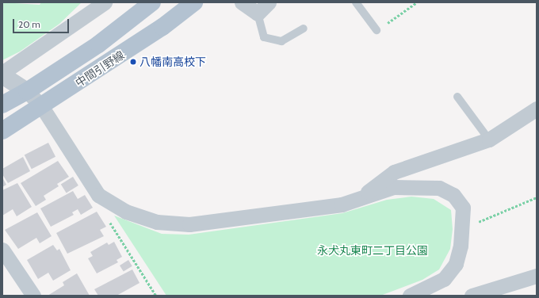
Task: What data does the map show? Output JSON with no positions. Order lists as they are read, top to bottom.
{
  "streets": {
    "main road": ["中間引野線"]
  },
  "parks": ["永犬丸東町二丁目公園"],
  "places": ["八幡南高校下"],
  "scale_bar": "20 m"
}
